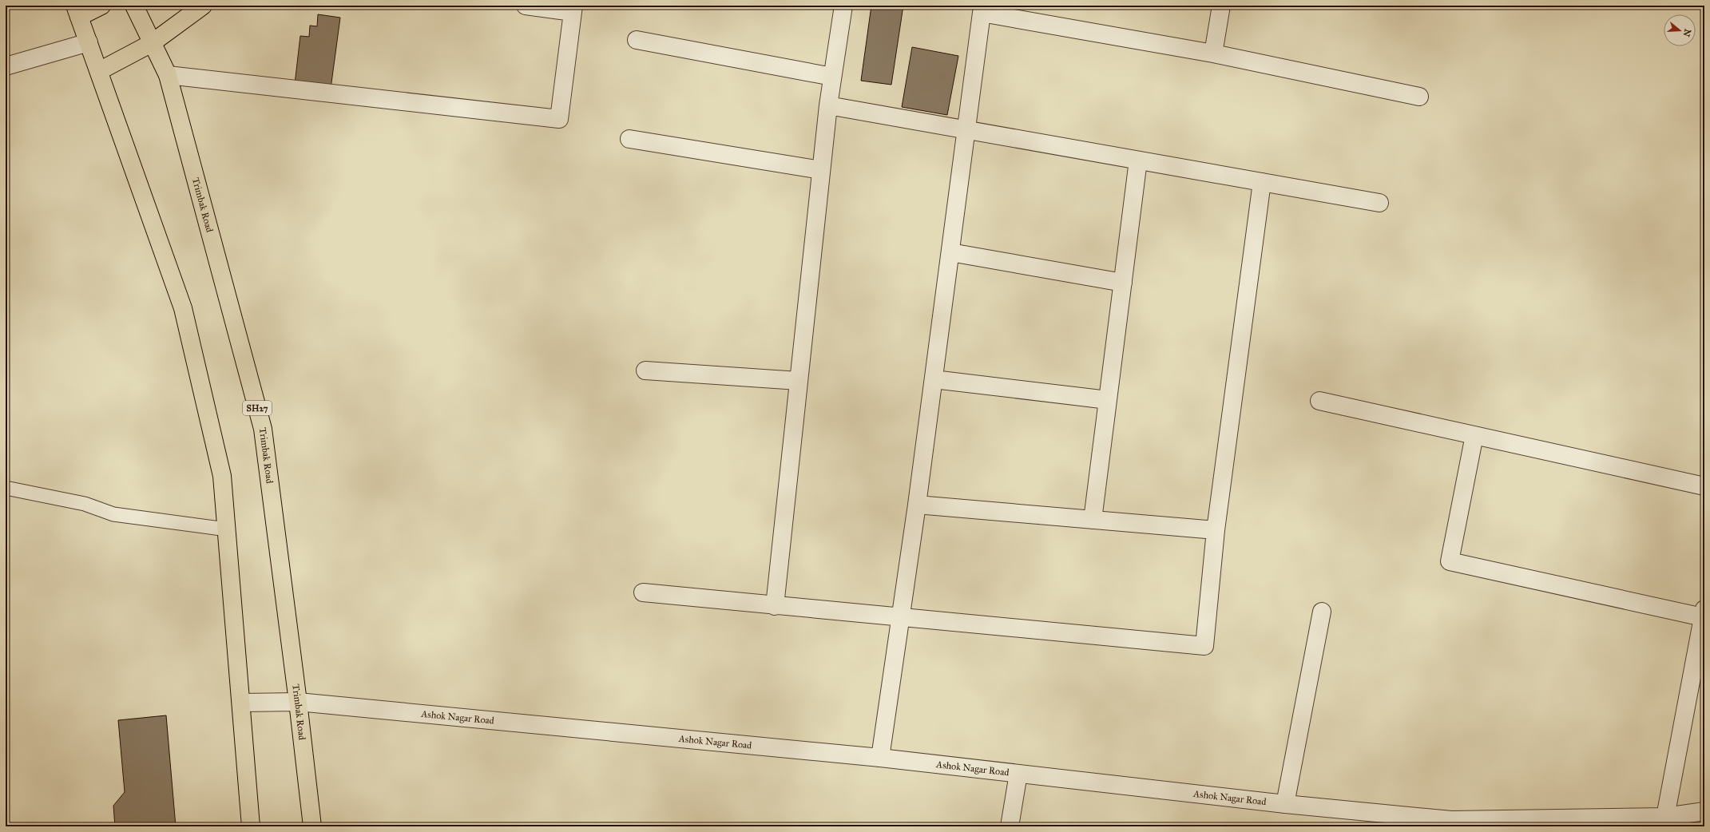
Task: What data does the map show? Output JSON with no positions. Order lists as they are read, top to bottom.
{
  "streets": {
    "main road": ["Trimbak Road", "SH27"],
    "street": ["Ashok Nagar Road"]
  },
  "crossings": [
    ["Trimbak Road", "Ashok Nagar Road"]
  ],
  "north": "right"
}
